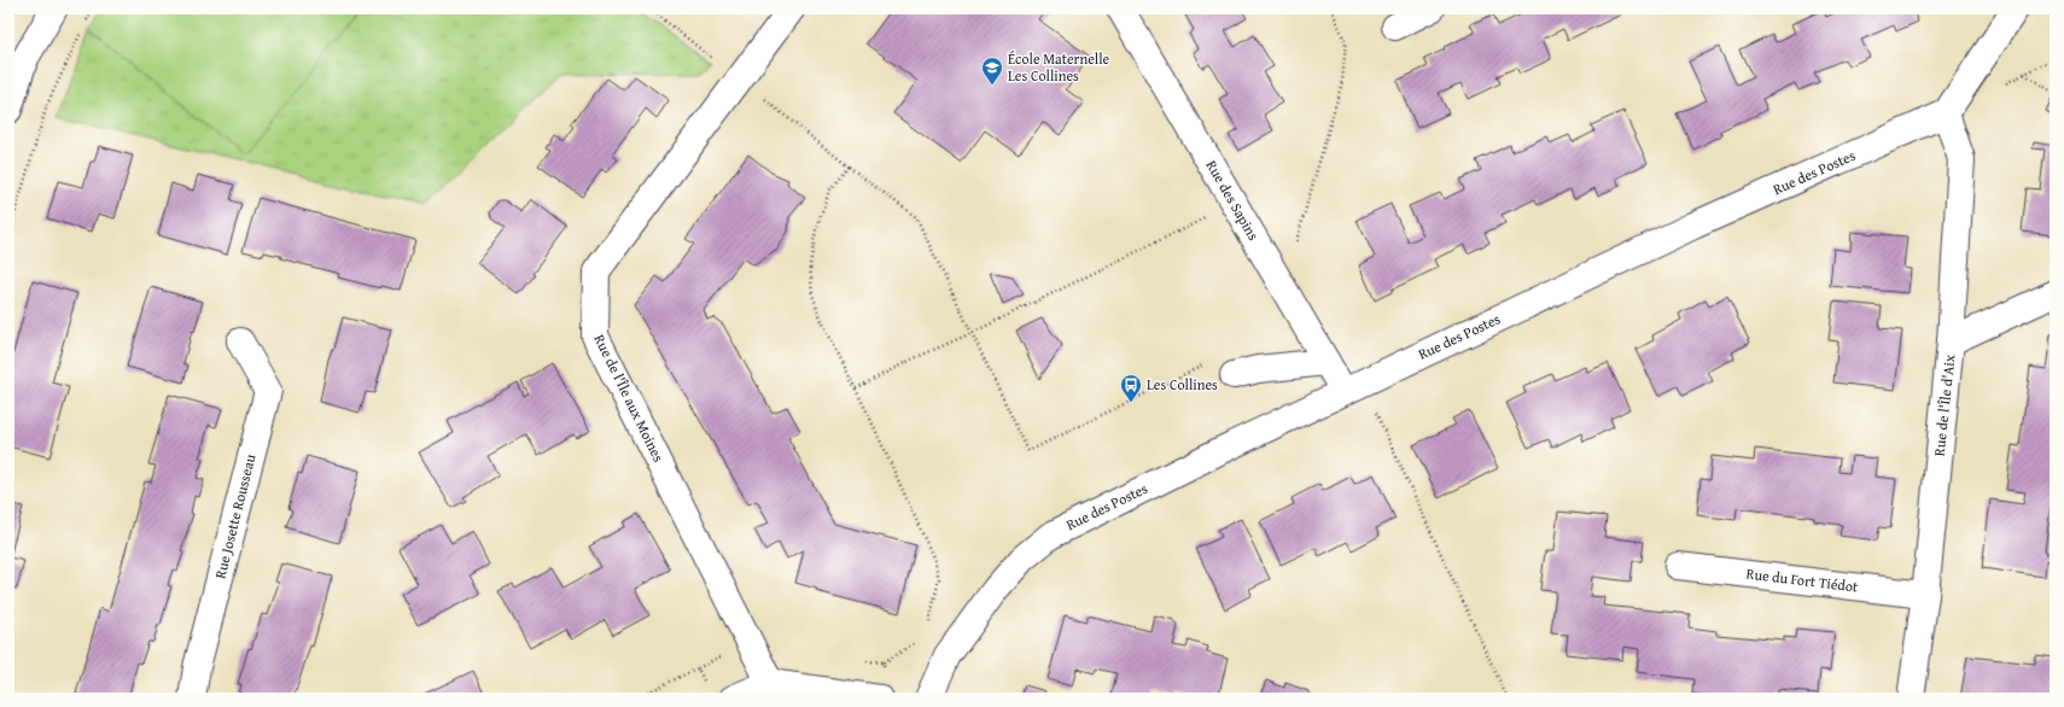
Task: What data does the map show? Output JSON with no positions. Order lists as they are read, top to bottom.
{
  "streets": {
    "street": [
      "Rue des Postes",
      "Rue des Sapins",
      "Rue de l'Île aux Moines",
      "Rue de l'Île d'Aix",
      "Rue Josette Rousseau",
      "Rue du Fort Tiédot"
    ]
  },
  "crossings": [
    ["Rue des Postes", "Rue des Sapins"],
    ["Rue des Postes", "Rue de l'Île d'Aix"],
    ["Rue de l'Île d'Aix", "Rue du Fort Tiédot"]
  ],
  "places": {
    "school or university": ["École Maternelle Les Collines"],
    "bus stop": ["Les Collines"]
  }
}
